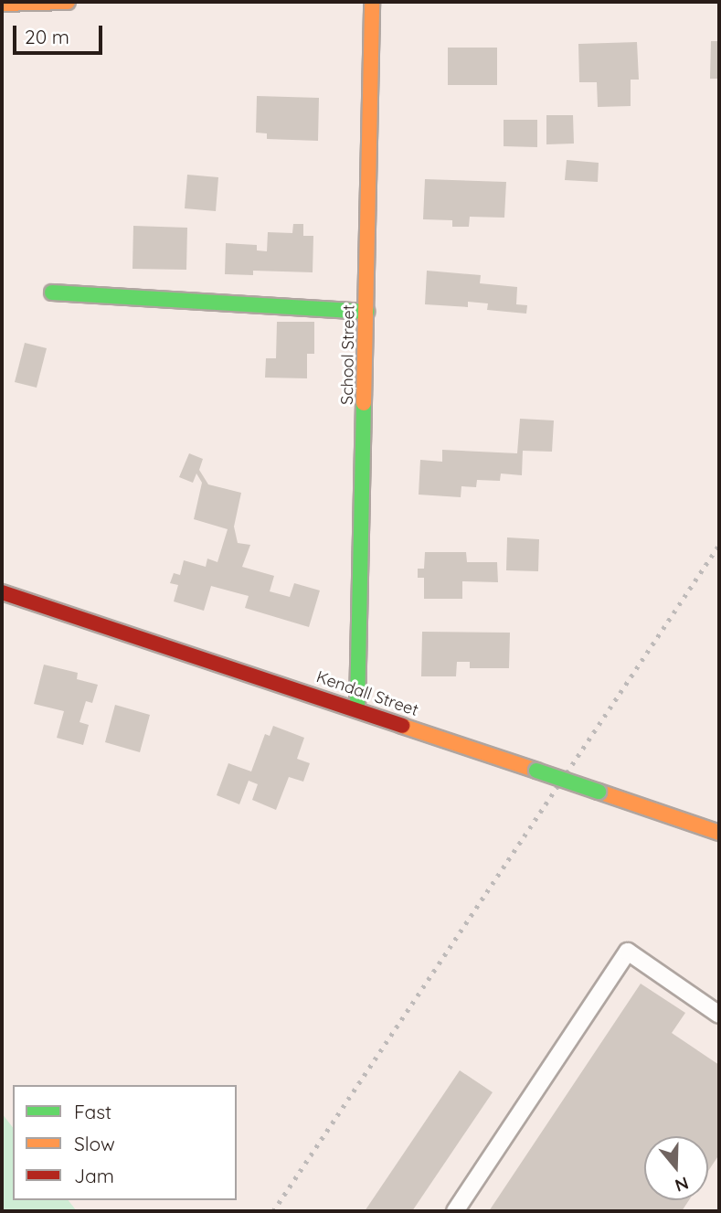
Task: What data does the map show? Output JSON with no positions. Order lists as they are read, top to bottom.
{
  "streets": {
    "street": ["School Street", "Kendall Street"]
  },
  "crossings": [
    ["School Street", "Kendall Street"]
  ],
  "legend": ["Fast", "Slow", "Jam"],
  "scale_bar": "20 m",
  "north": "bottom"
}
